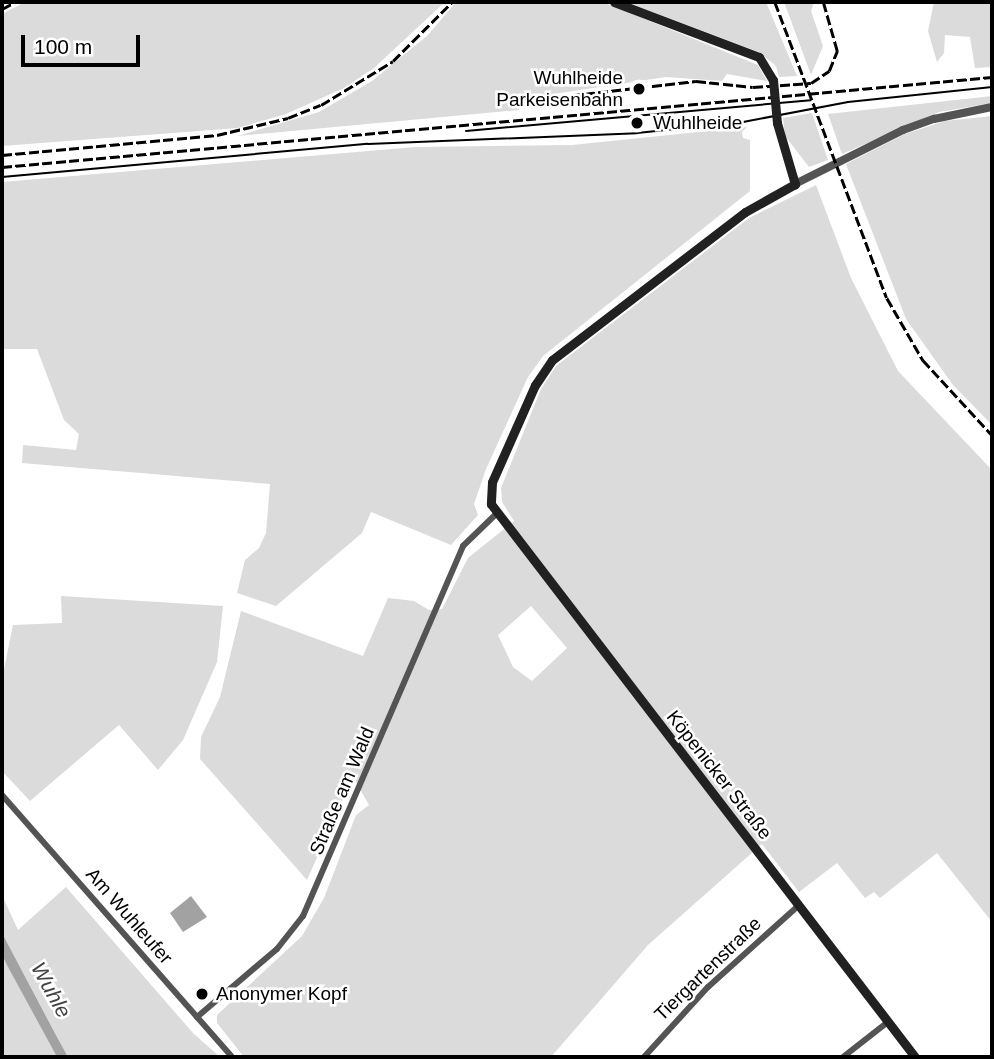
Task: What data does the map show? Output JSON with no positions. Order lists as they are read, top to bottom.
{
  "streets": {
    "main road": ["Köpenicker Straße"],
    "street": ["Straße am Wald", "Am Wuhleufer", "Tiergartenstraße"]
  },
  "crossings": [
    ["Köpenicker Straße", "Straße am Wald"],
    ["Köpenicker Straße", "Tiergartenstraße"],
    ["Straße am Wald", "Am Wuhleufer"]
  ],
  "water": ["Wuhle"],
  "places": ["Wuhlheide Parkeisenbahn", "Wuhlheide", "Anonymer Kopf"],
  "scale_bar": "100 m"
}
